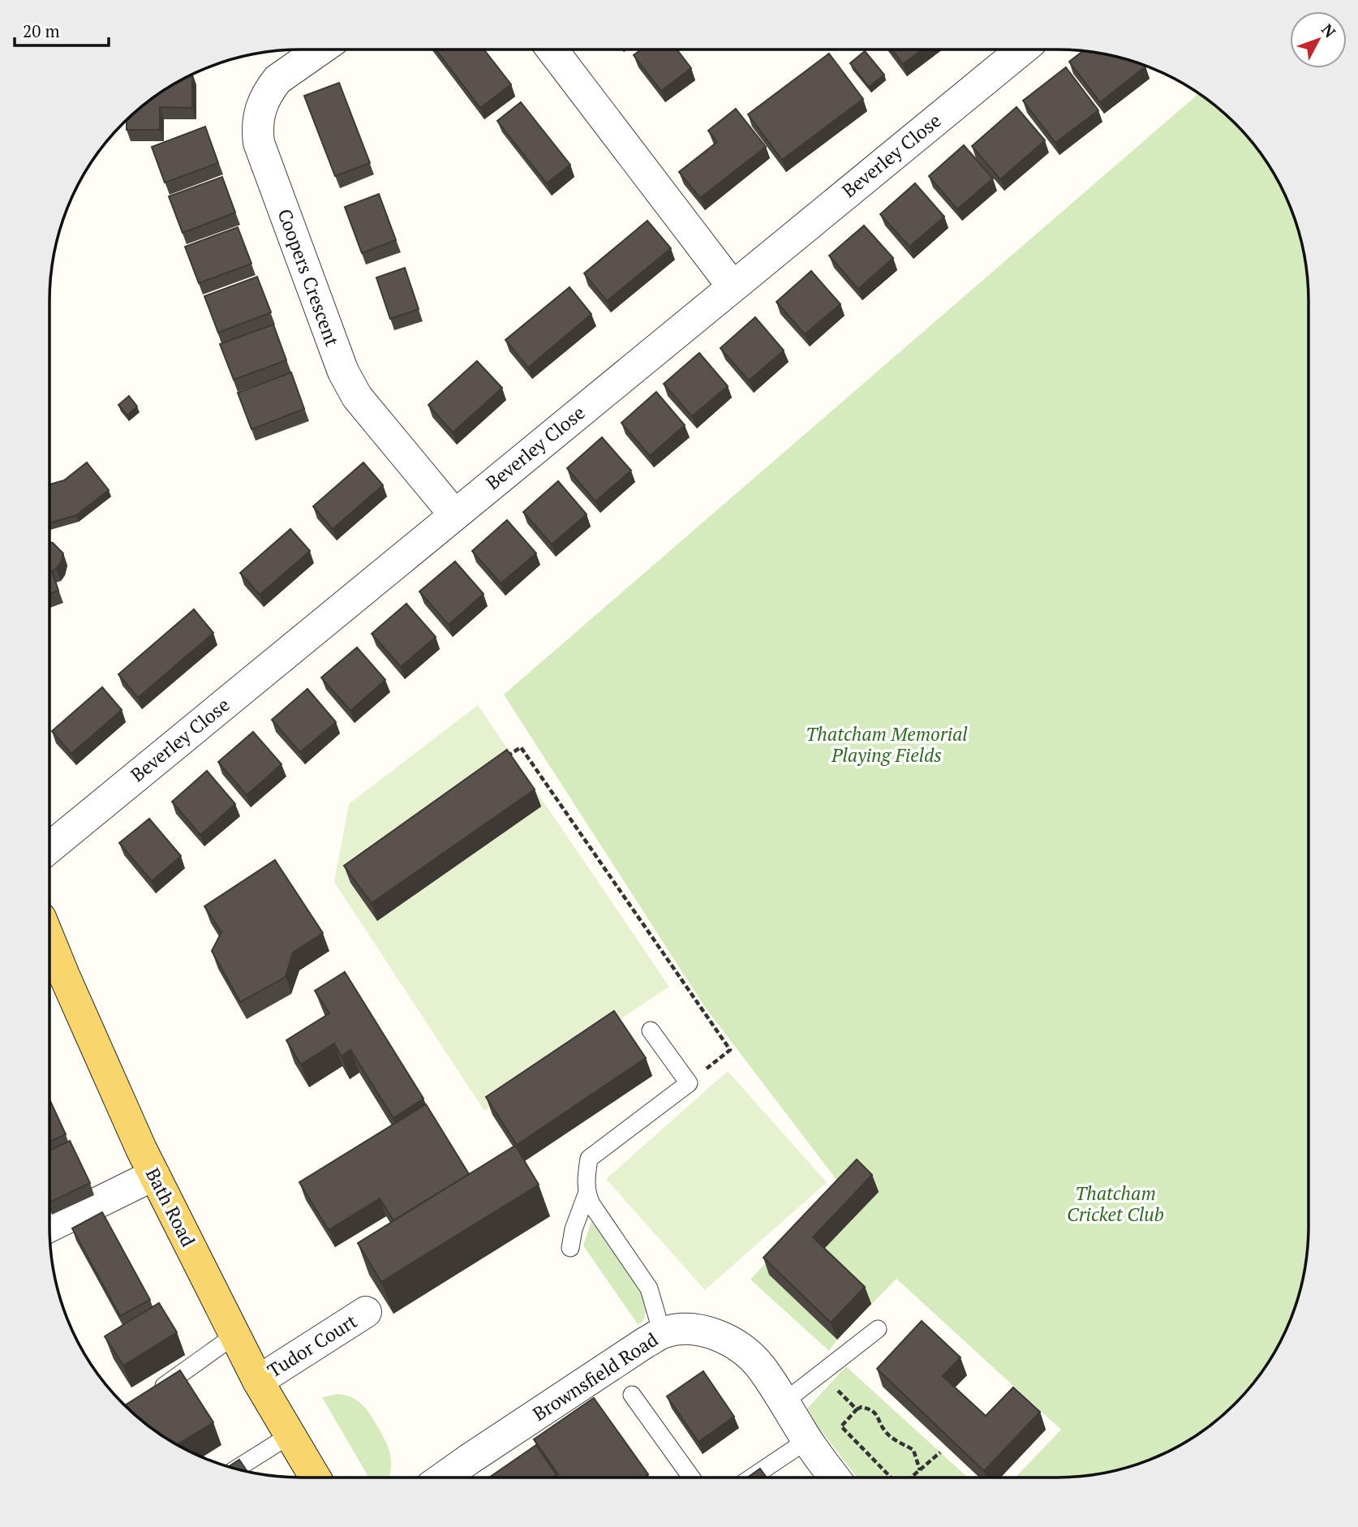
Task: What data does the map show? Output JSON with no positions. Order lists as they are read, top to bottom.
{
  "streets": {
    "main road": ["Bath Road"],
    "street": [
      "Beverley Close",
      "Coopers Crescent",
      "Tudor Court",
      "Brownsfield Road"
    ]
  },
  "crossings": [
    ["Beverley Close", "Coopers Crescent"],
    ["Bath Road", "Tudor Court"]
  ],
  "parks": ["Thatcham Memorial Playing Fields", "Thatcham Cricket Club"],
  "scale_bar": "20 m",
  "north": "top right"
}
